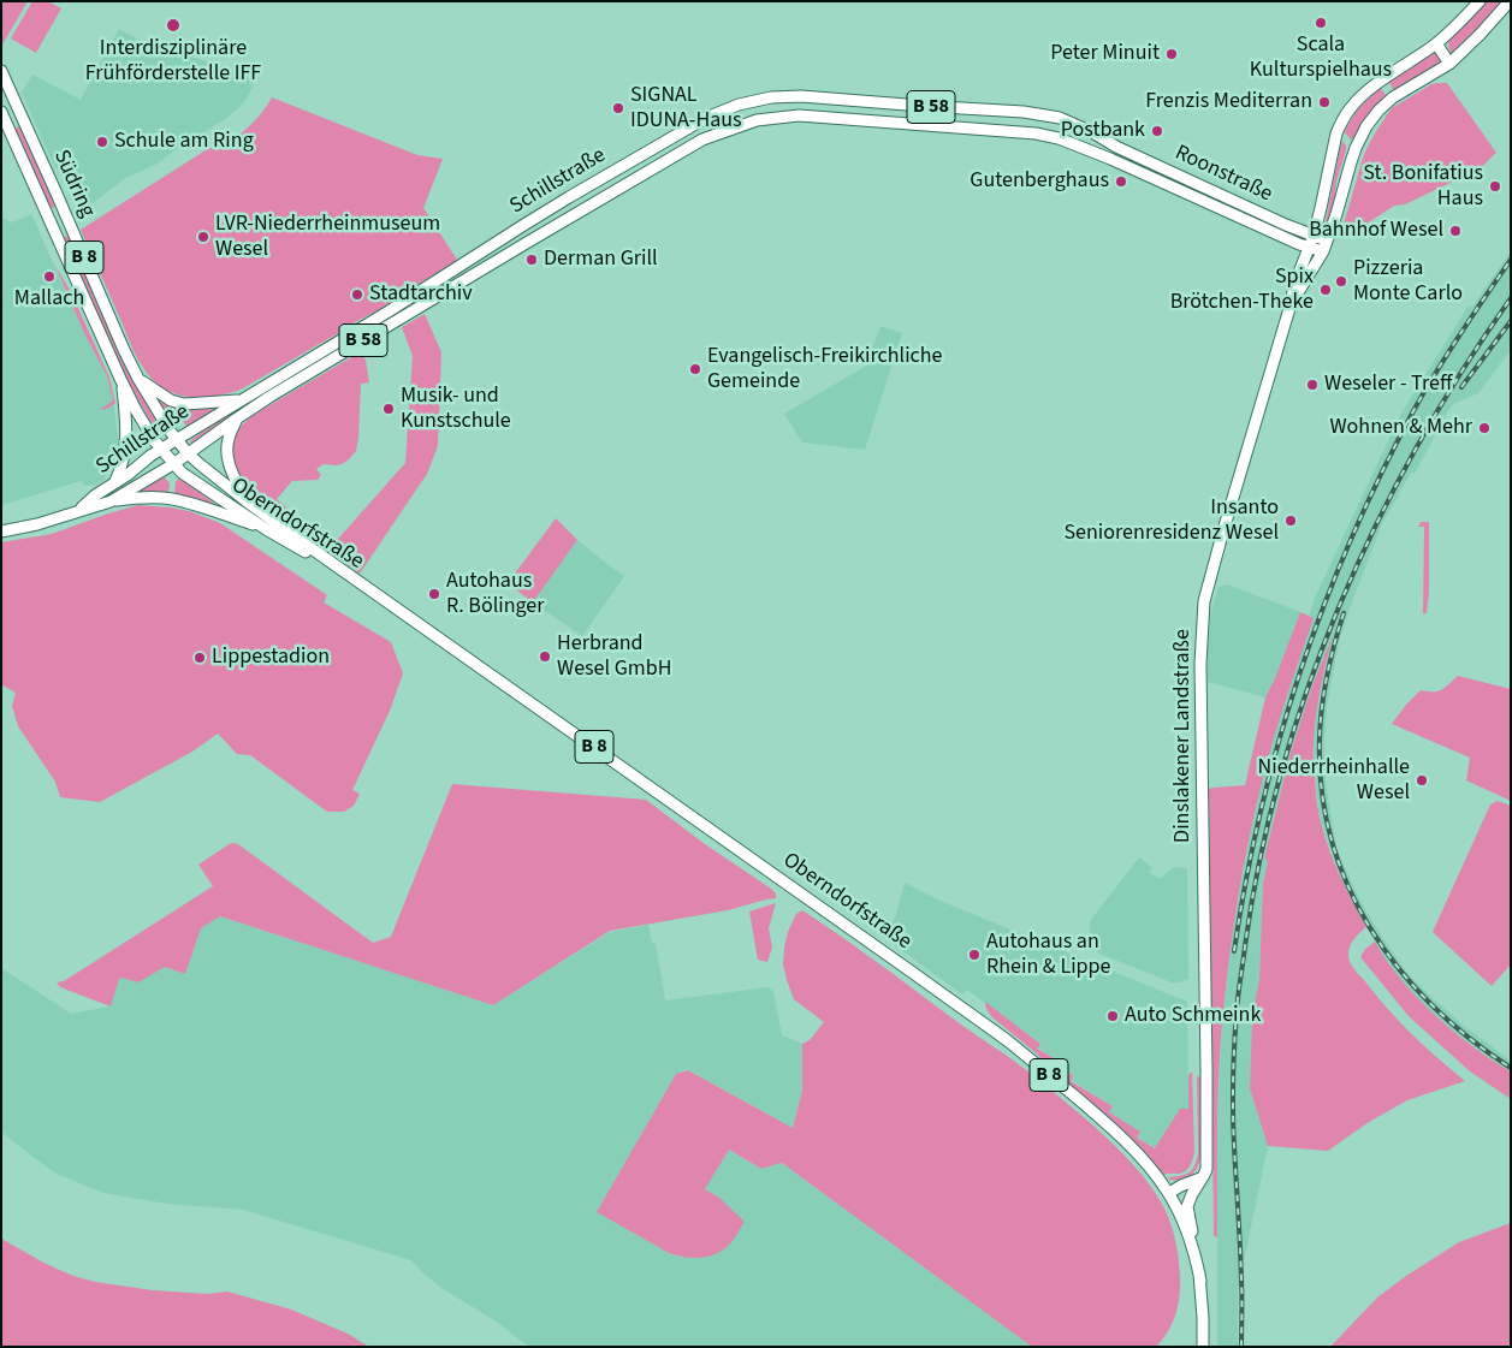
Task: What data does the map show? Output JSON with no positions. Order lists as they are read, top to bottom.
{
  "streets": {
    "main road": [
      "B 58",
      "Roonstraße",
      "Schillstraße",
      "Südring",
      "B 8",
      "Oberndorfstraße",
      "Dinslakener Landstraße"
    ]
  },
  "crossings": [
    ["B 58", "Roonstraße"],
    ["B 58", "Schillstraße"],
    ["B 58", "Dinslakener Landstraße"],
    ["Roonstraße", "Schillstraße"],
    ["Roonstraße", "Dinslakener Landstraße"],
    ["Schillstraße", "Südring"],
    ["Schillstraße", "B 8"],
    ["Schillstraße", "Oberndorfstraße"],
    ["Südring", "B 8"],
    ["B 8", "Oberndorfstraße"],
    ["Oberndorfstraße", "Dinslakener Landstraße"]
  ],
  "places": [
    "Scala Kulturspielhaus",
    "Interdisziplinäre Frühförderstelle IFF",
    "Peter Minuit",
    "Frenzis Mediterran",
    "SIGNAL IDUNA-Haus",
    "Postbank",
    "Schule am Ring",
    "Gutenberghaus",
    "St. Bonifatius Haus",
    "Bahnhof Wesel",
    "LVR-Niederrheinmuseum Wesel",
    "Derman Grill",
    "Mallach",
    "Pizzeria Monte Carlo",
    "Spix Brötchen-Theke",
    "Stadtarchiv",
    "Evangelisch-Freikirchliche Gemeinde",
    "Weseler - Treff",
    "Musik- und Kunstschule",
    "Wohnen & Mehr",
    "Insanto Seniorenresidenz Wesel",
    "Autohaus R. Bölinger",
    "Herbrand Wesel GmbH",
    "Lippestadion",
    "Niederrheinhalle Wesel",
    "Autohaus an Rhein & Lippe",
    "Auto Schmeink"
  ]
}
